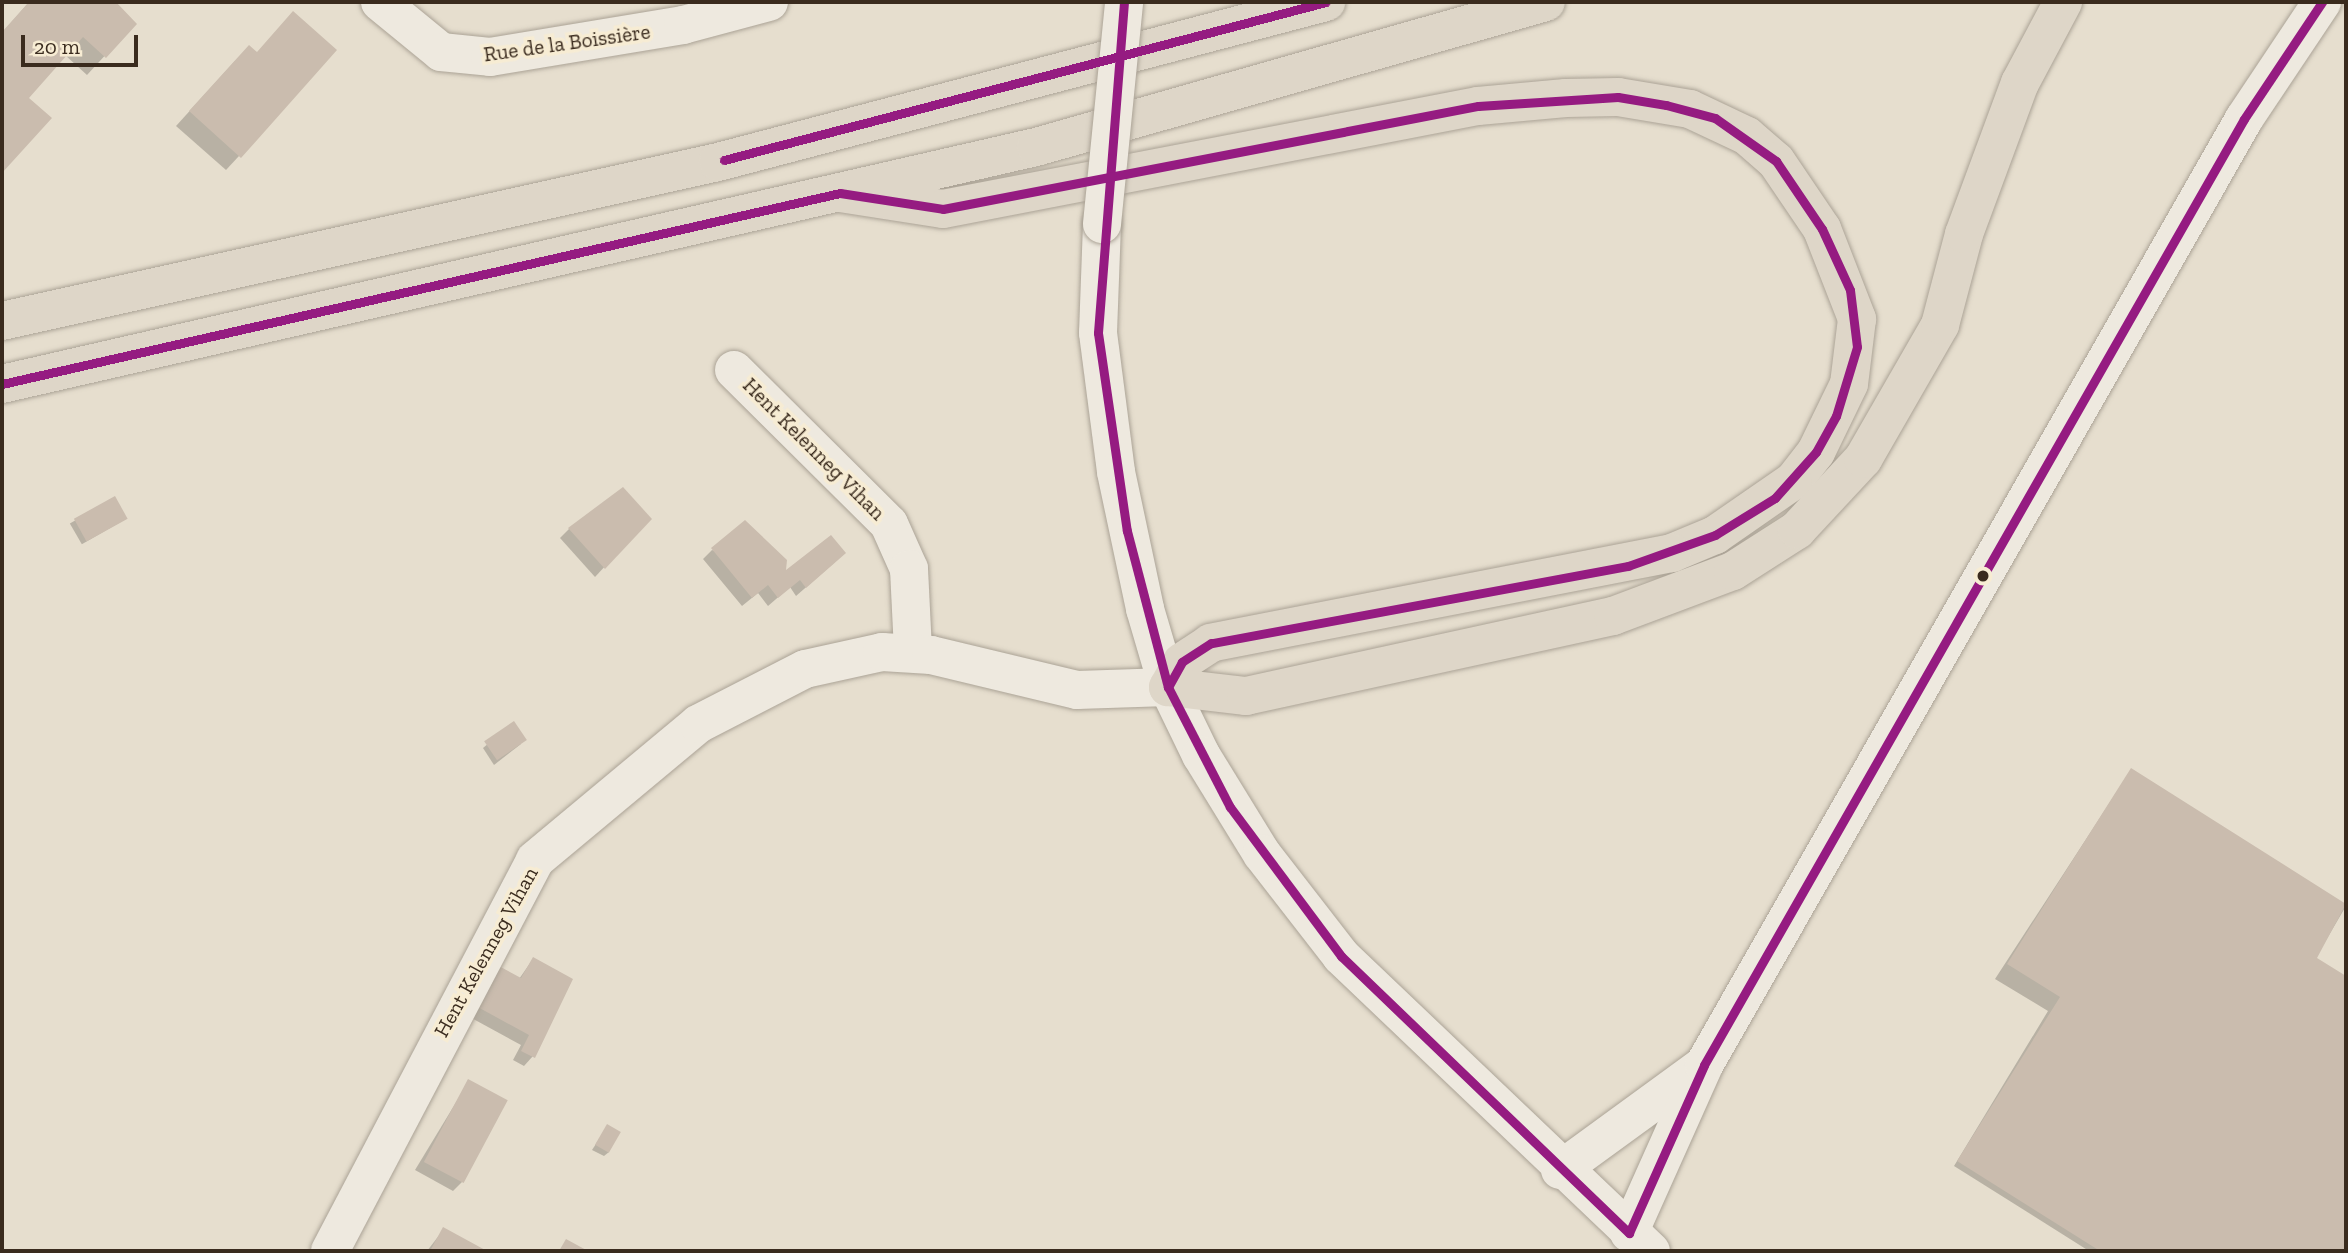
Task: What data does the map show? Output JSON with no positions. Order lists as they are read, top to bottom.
{
  "streets": {
    "street": ["Rue de la Boissière", "Hent Kelenneg Vihan"]
  },
  "scale_bar": "20 m"
}
